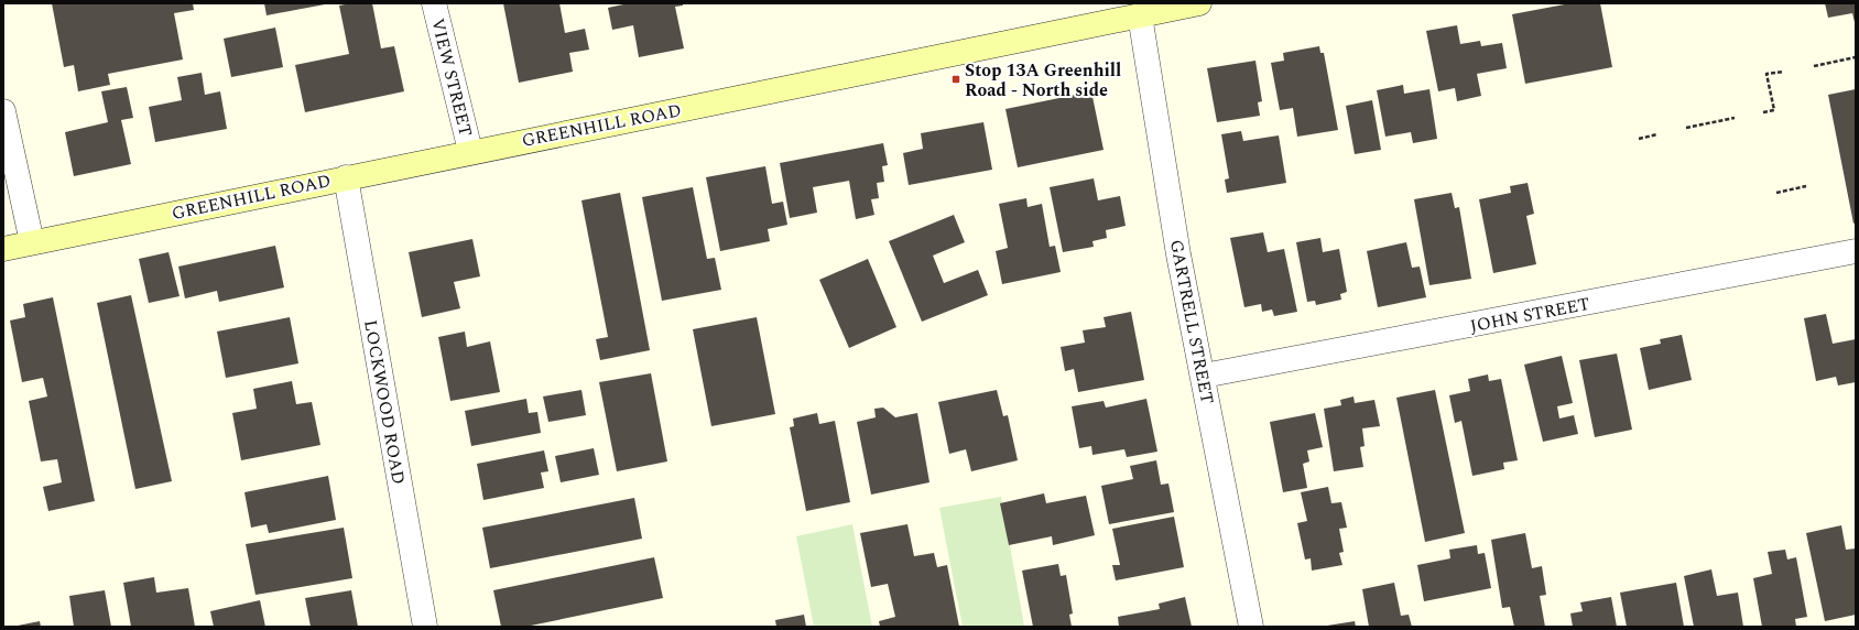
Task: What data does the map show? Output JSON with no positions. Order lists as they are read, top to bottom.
{
  "streets": {
    "main road": ["GREENHILL ROAD"],
    "street": [
      "VIEW STREET",
      "JOHN STREET",
      "GARTRELL STREET",
      "LOCKWOOD ROAD"
    ]
  },
  "crossings": [
    ["VIEW STREET", "GREENHILL ROAD"],
    ["GREENHILL ROAD", "GARTRELL STREET"],
    ["GREENHILL ROAD", "LOCKWOOD ROAD"],
    ["JOHN STREET", "GARTRELL STREET"]
  ],
  "places": {
    "transit": ["Stop 13A Greenhill Road - North side"]
  }
}
